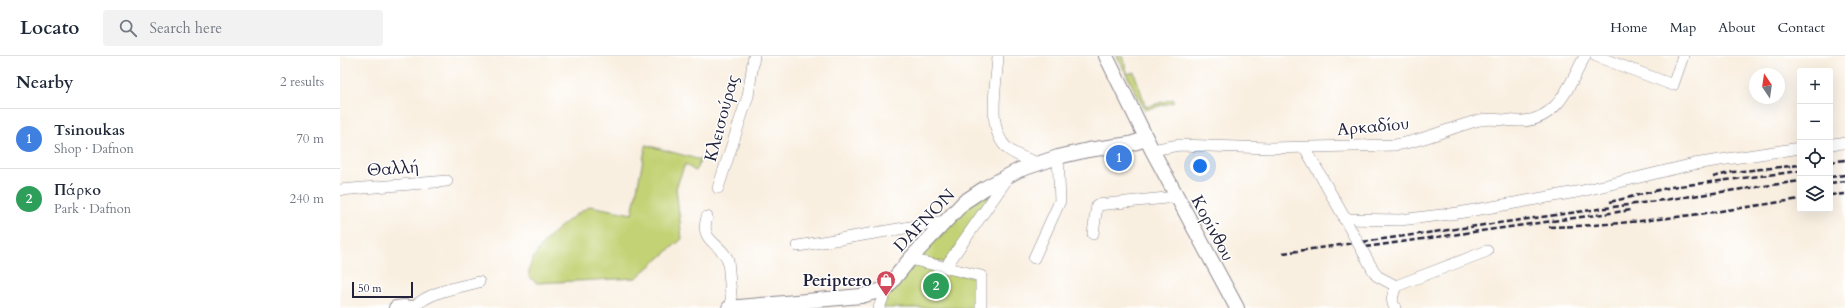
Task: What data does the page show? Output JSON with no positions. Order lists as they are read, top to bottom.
{
  "streets": {
    "main road": ["DAFNON", "Κορίνθου"],
    "street": ["Κλεισούρας", "Αρκαδίου", "Θαλλή"]
  },
  "crossings": [
    ["Αρκαδίου", "DAFNON"],
    ["Αρκαδίου", "Κορίνθου"],
    ["DAFNON", "Κορίνθου"]
  ],
  "places": {
    "shop": ["Periptero"]
  },
  "scale_bar": "50 m",
  "north": "top",
  "page": {
    "header": "Locato",
    "search": "Search here",
    "nav": [
      "Home",
      "Map",
      "About",
      "Contact"
    ],
    "heading": ["Nearby", "2 results"],
    "map_buttons": ["+", "−"],
    "list": [
      {
        "mark": "1",
        "name": "Tsinoukas",
        "note": "Shop · Dafnon",
        "value": "70 m"
      },
      {
        "mark": "2",
        "name": "Πάρκο",
        "note": "Park · Dafnon",
        "value": "240 m"
      }
    ],
    "pins": ["1", "2"],
    "scale": "50 m"
  }
}
